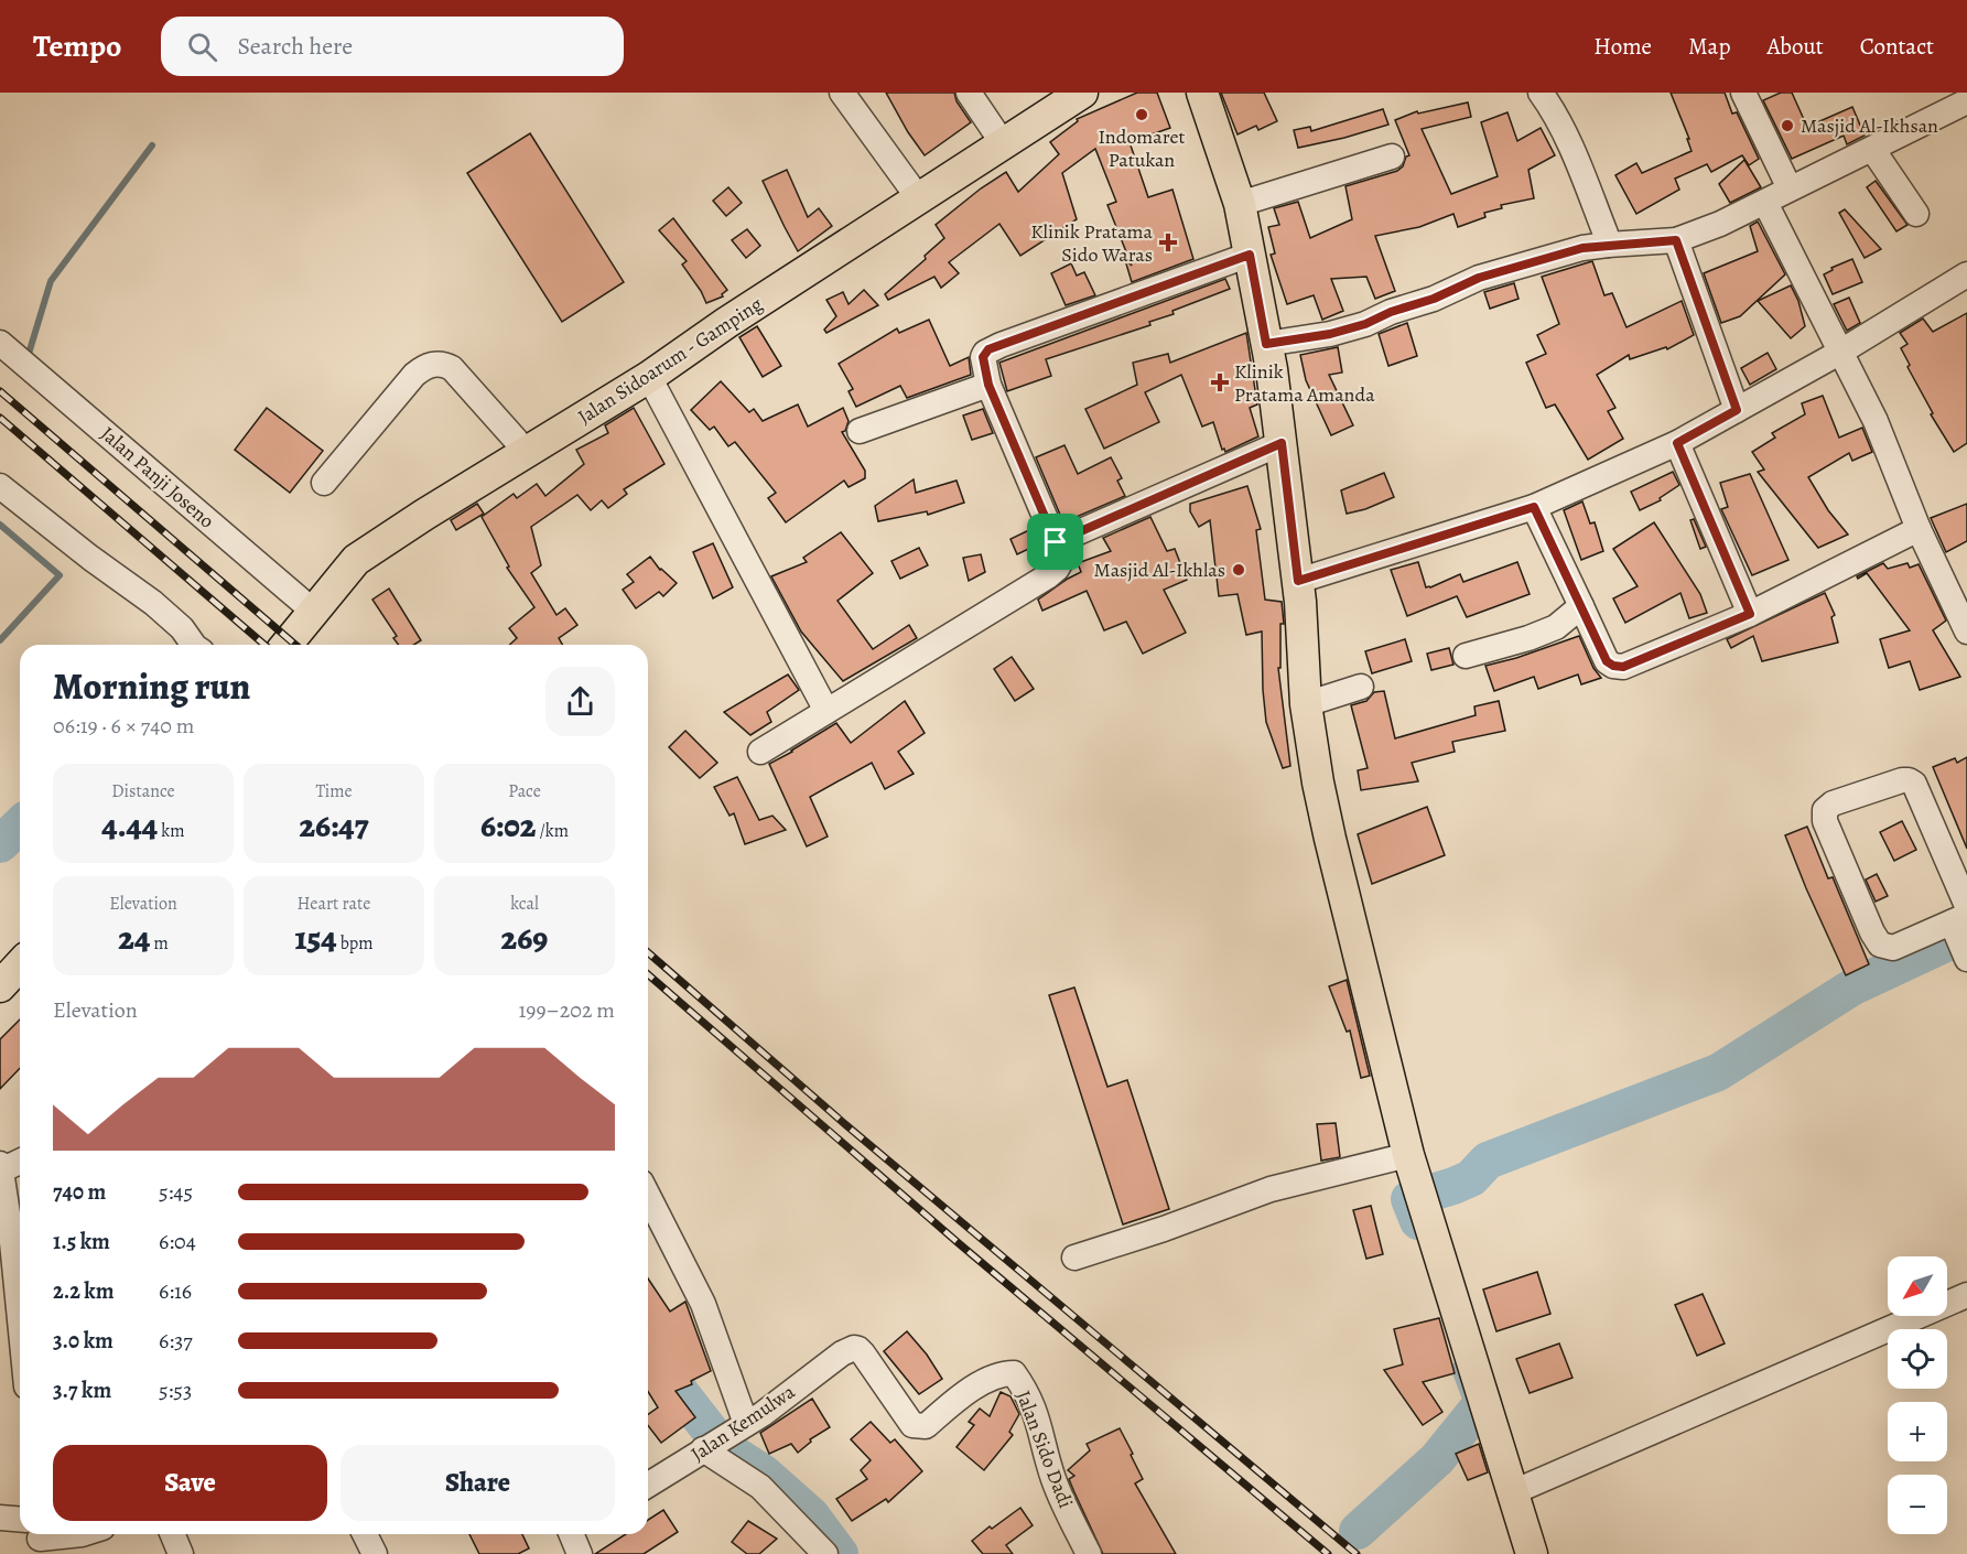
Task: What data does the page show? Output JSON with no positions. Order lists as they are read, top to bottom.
{
  "streets": {
    "main road": ["Jalan Sidoarum - Gamping"],
    "street": ["Jalan Panji Joseno", "Jalan Kemulwa", "Jalan Sido Dadi"]
  },
  "crossings": [
    ["Jalan Sidoarum - Gamping", "Jalan Panji Joseno"],
    ["Jalan Kemulwa", "Jalan Sido Dadi"]
  ],
  "places": {
    "other": ["Indomaret Patukan", "Masjid Al-Ikhsan", "Masjid Al-Ikhlas"],
    "health": ["Klinik Pratama Sido Waras", "Klinik Pratama Amanda"]
  },
  "north": "bottom left",
  "page": {
    "header": "Tempo",
    "search": "Search here",
    "nav": [
      "Home",
      "Map",
      "About",
      "Contact"
    ],
    "heading": ["Morning run", "06:19 · 6 × 740 m"],
    "stats": [
      ["Distance", "4.44 km"],
      ["Time", "26:47"],
      ["Pace", "6:02 /km"],
      ["Elevation", "24 m"],
      ["Heart rate", "154 bpm"],
      ["kcal", "269"]
    ],
    "chart": ["Elevation", "199–202 m"],
    "list": [
      {
        "name": "740 m",
        "note": "5:45"
      },
      {
        "name": "1.5 km",
        "note": "6:04"
      },
      {
        "name": "2.2 km",
        "note": "6:16"
      },
      {
        "name": "3.0 km",
        "note": "6:37"
      },
      {
        "name": "3.7 km",
        "note": "5:53"
      }
    ],
    "map_buttons": ["+", "−"],
    "buttons": ["Save", "Share"]
  }
}
